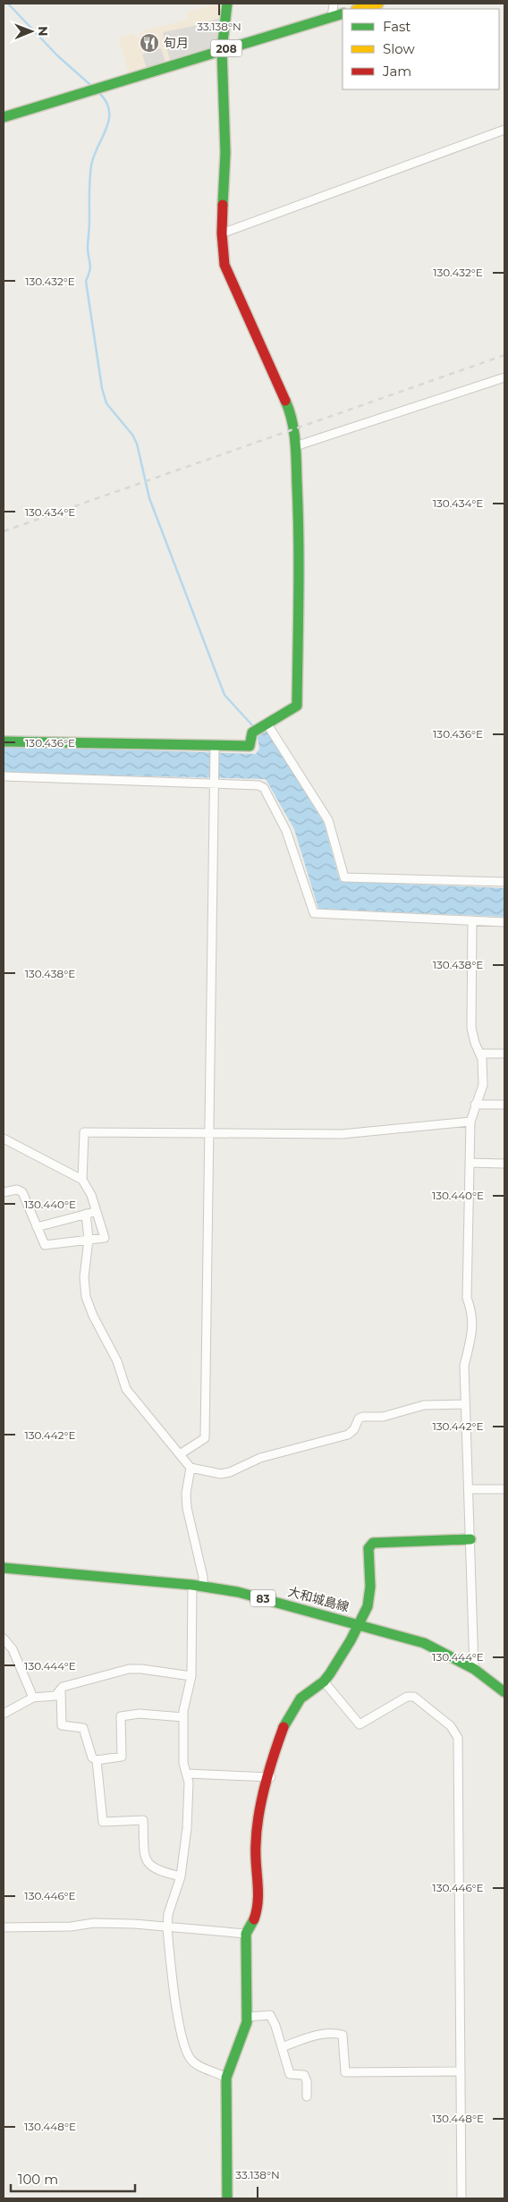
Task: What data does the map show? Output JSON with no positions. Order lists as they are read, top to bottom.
{
  "streets": {
    "main road": ["208", "83", "大和城島線"]
  },
  "places": {
    "restaurant": ["旬月"]
  },
  "legend": ["Fast", "Slow", "Jam"],
  "scale_bar": "100 m",
  "north": "right",
  "coordinates": [
    "33.138°N",
    "130.432°E",
    "130.434°E",
    "130.436°E",
    "130.438°E",
    "130.440°E",
    "130.442°E",
    "130.444°E",
    "130.446°E",
    "130.448°E"
  ]
}
